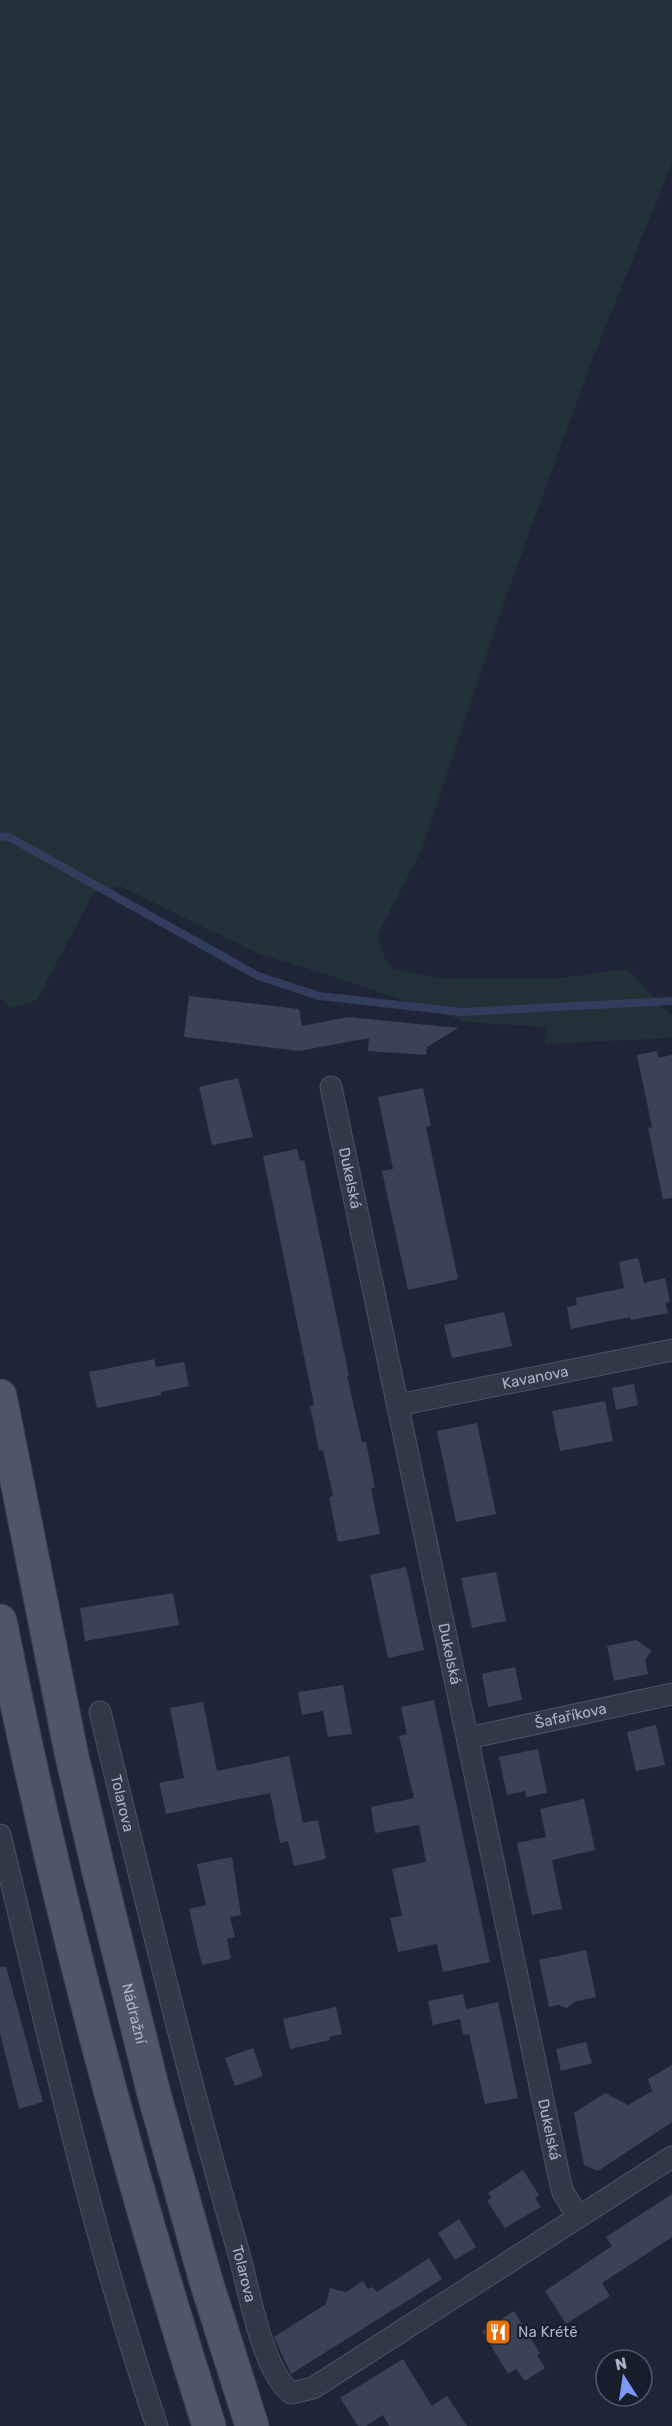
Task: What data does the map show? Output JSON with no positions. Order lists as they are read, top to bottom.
{
  "streets": {
    "main road": ["Nádražní"],
    "street": [
      "Dukelská",
      "Kavanova",
      "Šafaříkova",
      "Tolarova"
    ]
  },
  "crossings": [
    ["Dukelská", "Kavanova"],
    ["Dukelská", "Šafaříkova"],
    ["Dukelská", "Tolarova"]
  ],
  "places": {
    "restaurant": ["Na Krétě"]
  },
  "north": "top"
}
